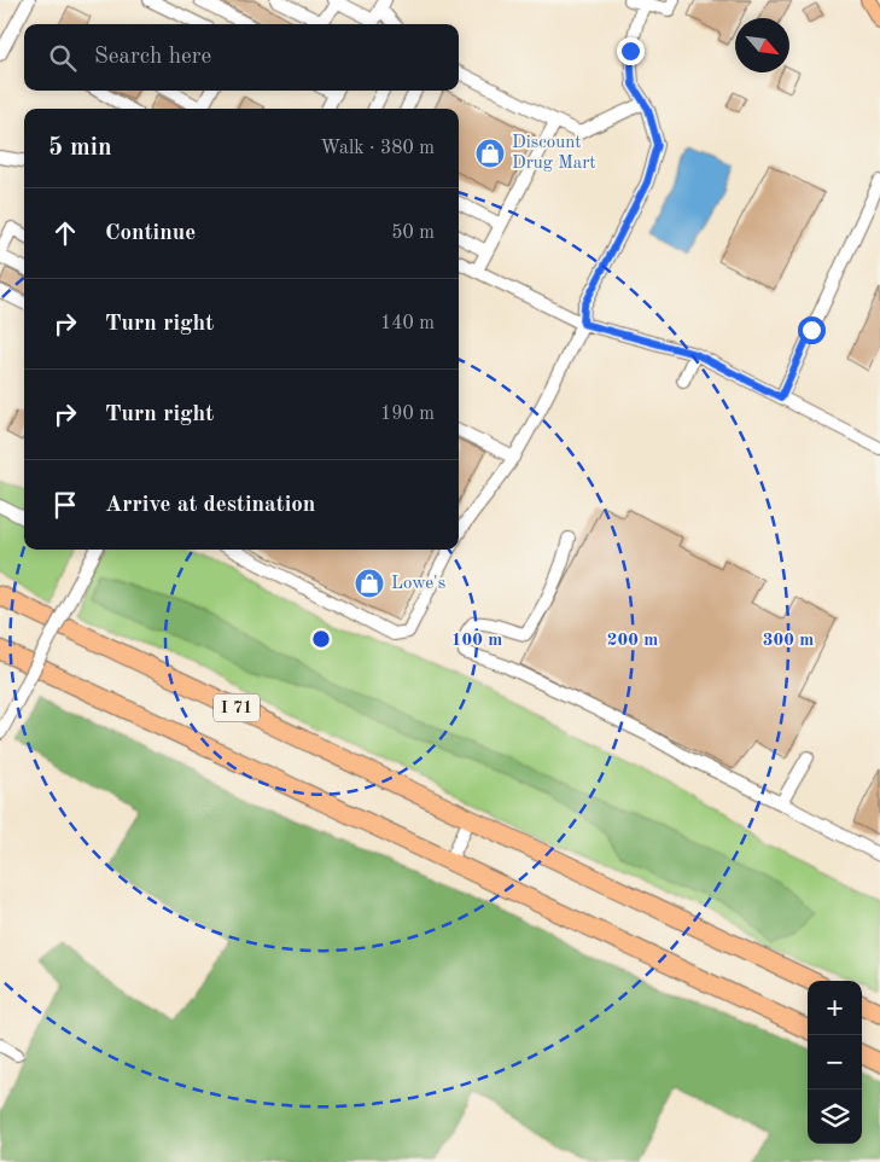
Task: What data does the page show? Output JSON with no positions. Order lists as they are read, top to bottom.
{
  "streets": {
    "highway": ["I 71"]
  },
  "places": {
    "shop": ["Discount Drug Mart", "Lowe's"]
  },
  "north": "bottom right",
  "page": {
    "search": "Search here",
    "heading": ["5 min", "Walk · 380 m"],
    "list": [
      ["Continue", "50 m"],
      ["Turn right", "140 m"],
      ["Turn right", "190 m"],
      "Arrive at destination"
    ],
    "map_buttons": ["+", "−"]
  },
  "rings": ["100 m", "200 m", "300 m"]
}
